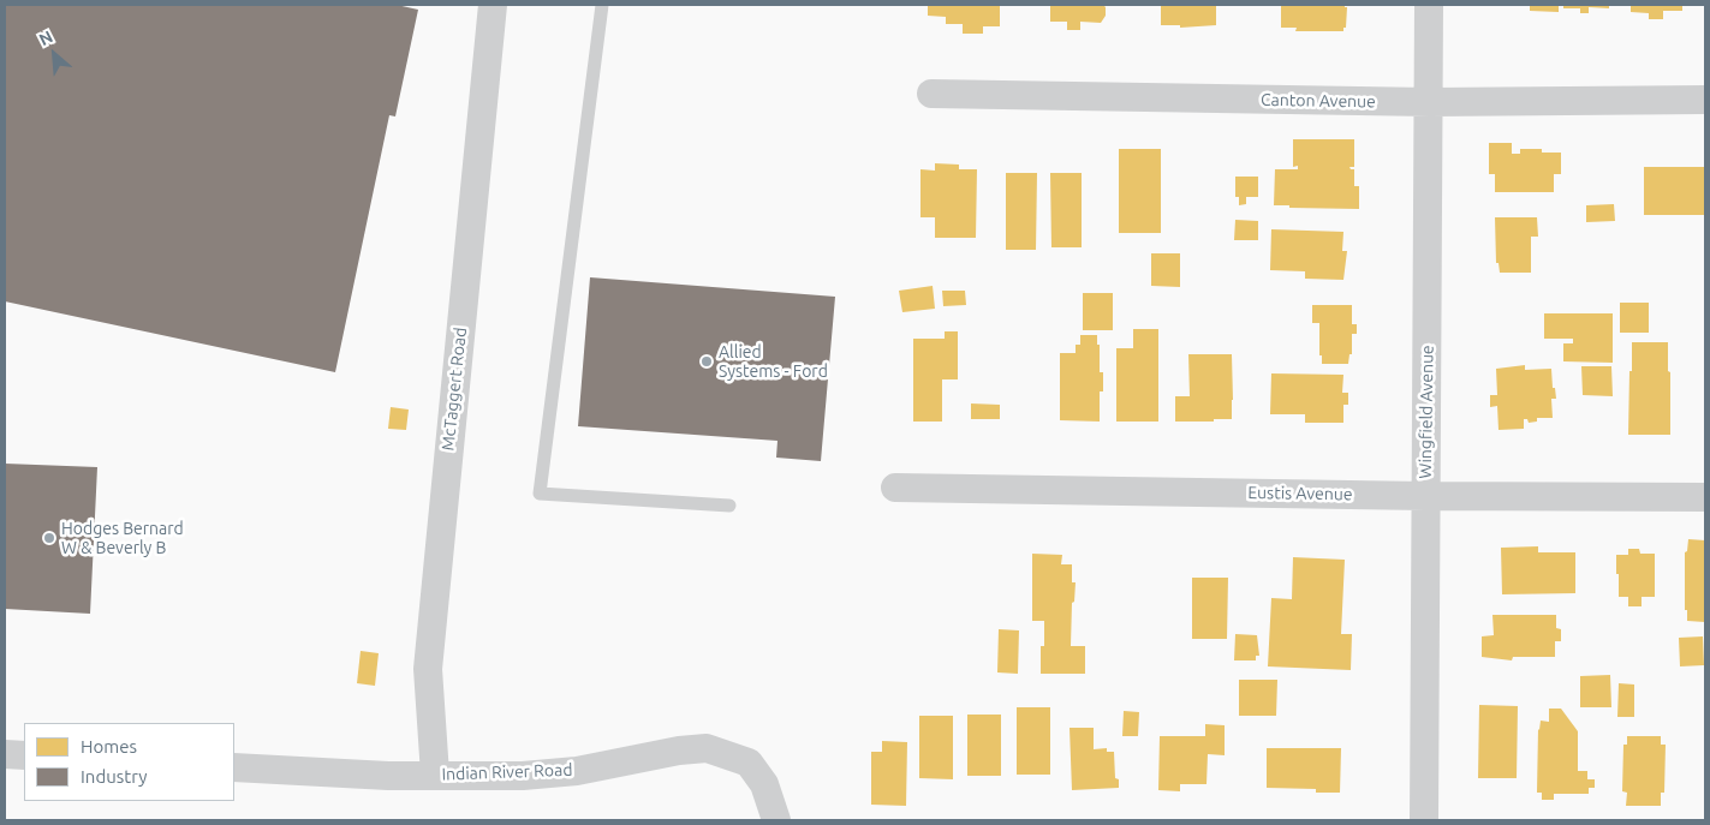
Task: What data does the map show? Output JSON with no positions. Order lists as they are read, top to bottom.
{
  "streets": {
    "street": [
      "Canton Avenue",
      "McTaggert Road",
      "Wingfield Avenue",
      "Eustis Avenue",
      "Indian River Road"
    ]
  },
  "crossings": [
    ["Canton Avenue", "Wingfield Avenue"],
    ["McTaggert Road", "Indian River Road"],
    ["Wingfield Avenue", "Eustis Avenue"]
  ],
  "places": ["Allied Systems - Ford", "Hodges Bernard W & Beverly B"],
  "legend": ["Homes", "Industry"],
  "north": "top left"
}
